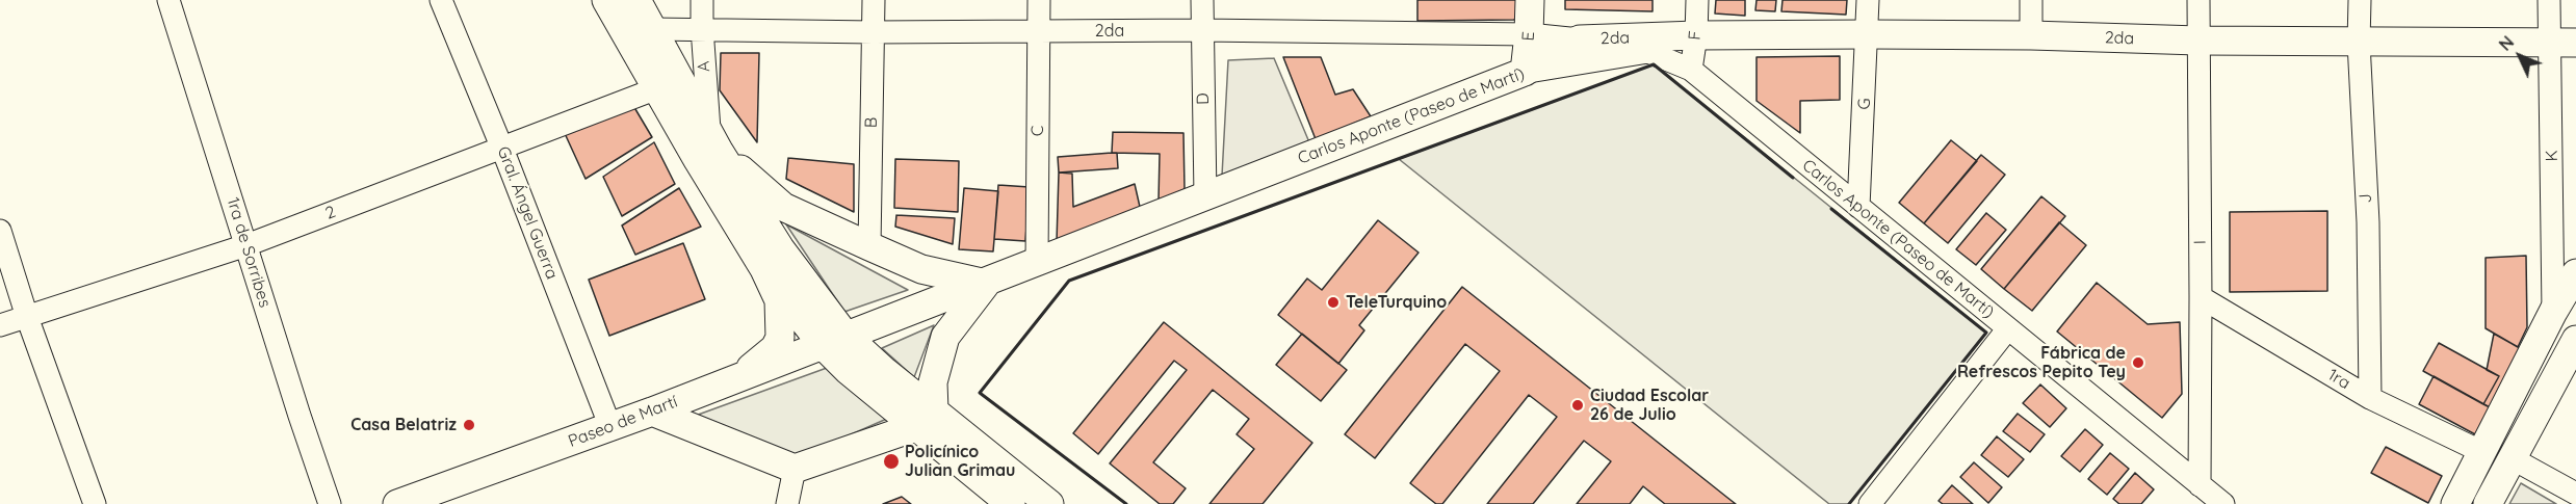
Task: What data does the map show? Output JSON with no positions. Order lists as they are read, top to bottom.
{
  "streets": {
    "main road": [
      "2da",
      "E",
      "Carlos Aponte (Paseo de Martí)",
      "Paseo de Martí"
    ],
    "street": [
      "F",
      "A",
      "D",
      "G",
      "B",
      "C",
      "K",
      "J",
      "2",
      "Gral. Ángel Guerra",
      "I",
      "1ra de Sorribes",
      "1ra"
    ]
  },
  "crossings": [
    ["2da", "F"],
    ["2da", "E"],
    ["2da", "A"],
    ["2da", "D"],
    ["2da", "G"],
    ["2da", "B"],
    ["2da", "C"],
    ["2da", "K"],
    ["2da", "J"],
    ["2da", "I"],
    ["F", "Carlos Aponte (Paseo de Martí)"],
    ["E", "Carlos Aponte (Paseo de Martí)"],
    ["D", "Carlos Aponte (Paseo de Martí)"],
    ["G", "Carlos Aponte (Paseo de Martí)"],
    ["Carlos Aponte (Paseo de Martí)", "C"],
    ["Carlos Aponte (Paseo de Martí)", "I"],
    ["Carlos Aponte (Paseo de Martí)", "Paseo de Martí"],
    ["J", "1ra"],
    ["2", "Gral. Ángel Guerra"],
    ["2", "1ra de Sorribes"],
    ["Gral. Ángel Guerra", "Paseo de Martí"],
    ["I", "1ra"]
  ],
  "places": [
    "TeleTurquino",
    "Fábrica de Refrescos Pepito Tey",
    "Ciudad Escolar 26 de Julio",
    "Casa Belatriz",
    "Policínico Julian Grimau"
  ],
  "north": "top left"
}
